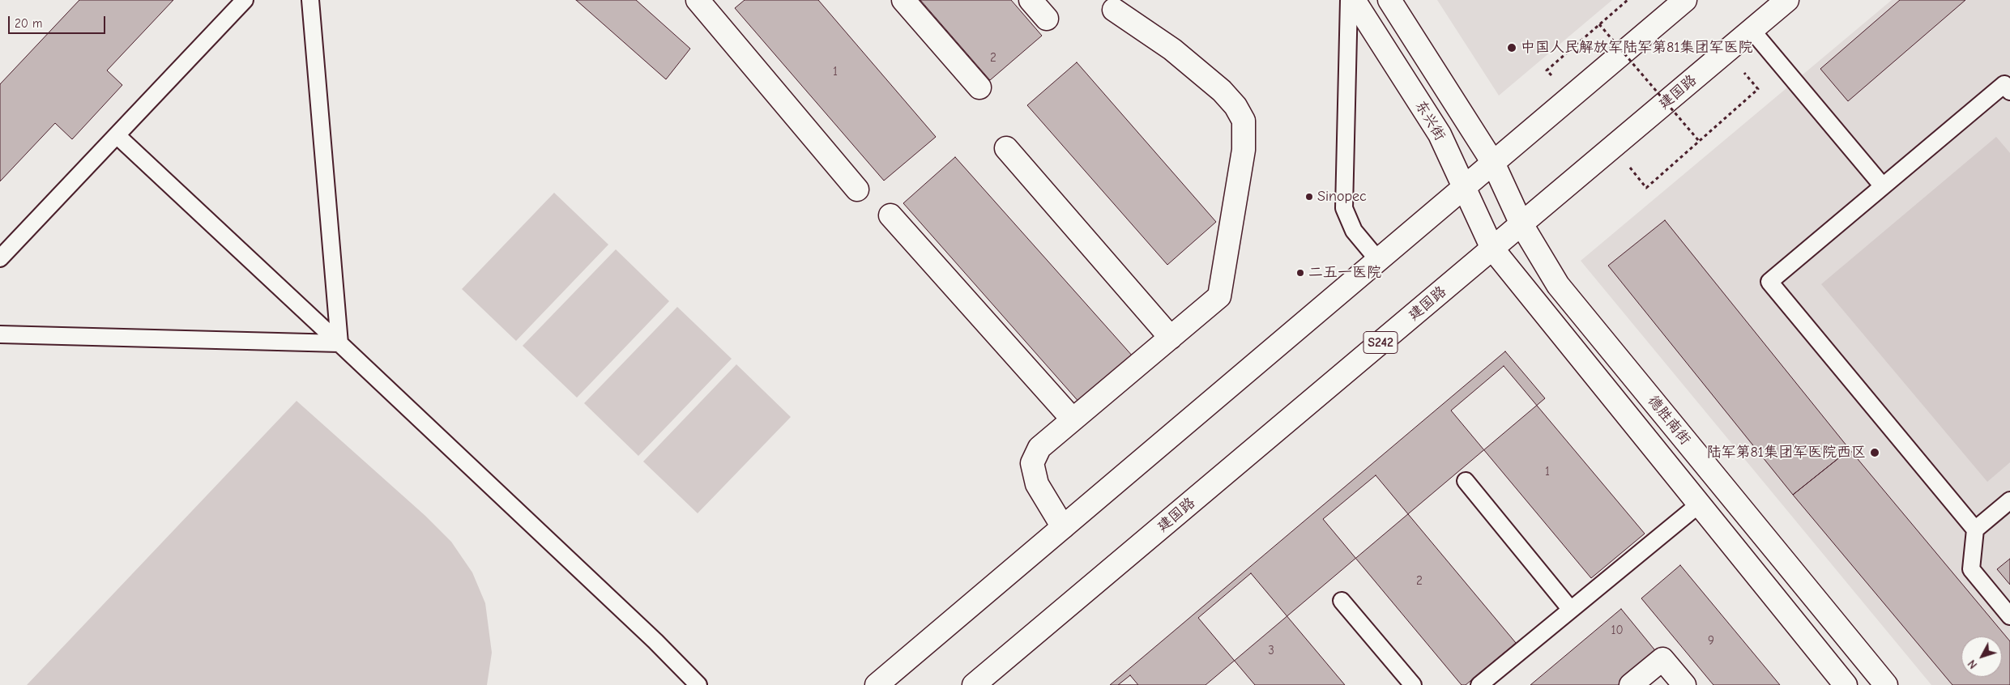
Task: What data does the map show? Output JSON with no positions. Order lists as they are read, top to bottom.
{
  "streets": {
    "main road": [
      "建国路",
      "东兴街",
      "S242",
      "德胜南街"
    ]
  },
  "crossings": [
    ["建国路", "东兴街"],
    ["建国路", "德胜南街"],
    ["东兴街", "德胜南街"]
  ],
  "places": [
    "中国人民解放军陆军第81集团军医院",
    "Sinopec",
    "二五一医院",
    "陆军第81集团军医院西区"
  ],
  "house_numbers": [
    "2",
    "1",
    "1",
    "2",
    "10",
    "9",
    "3"
  ],
  "scale_bar": "20 m",
  "north": "bottom left"
}
